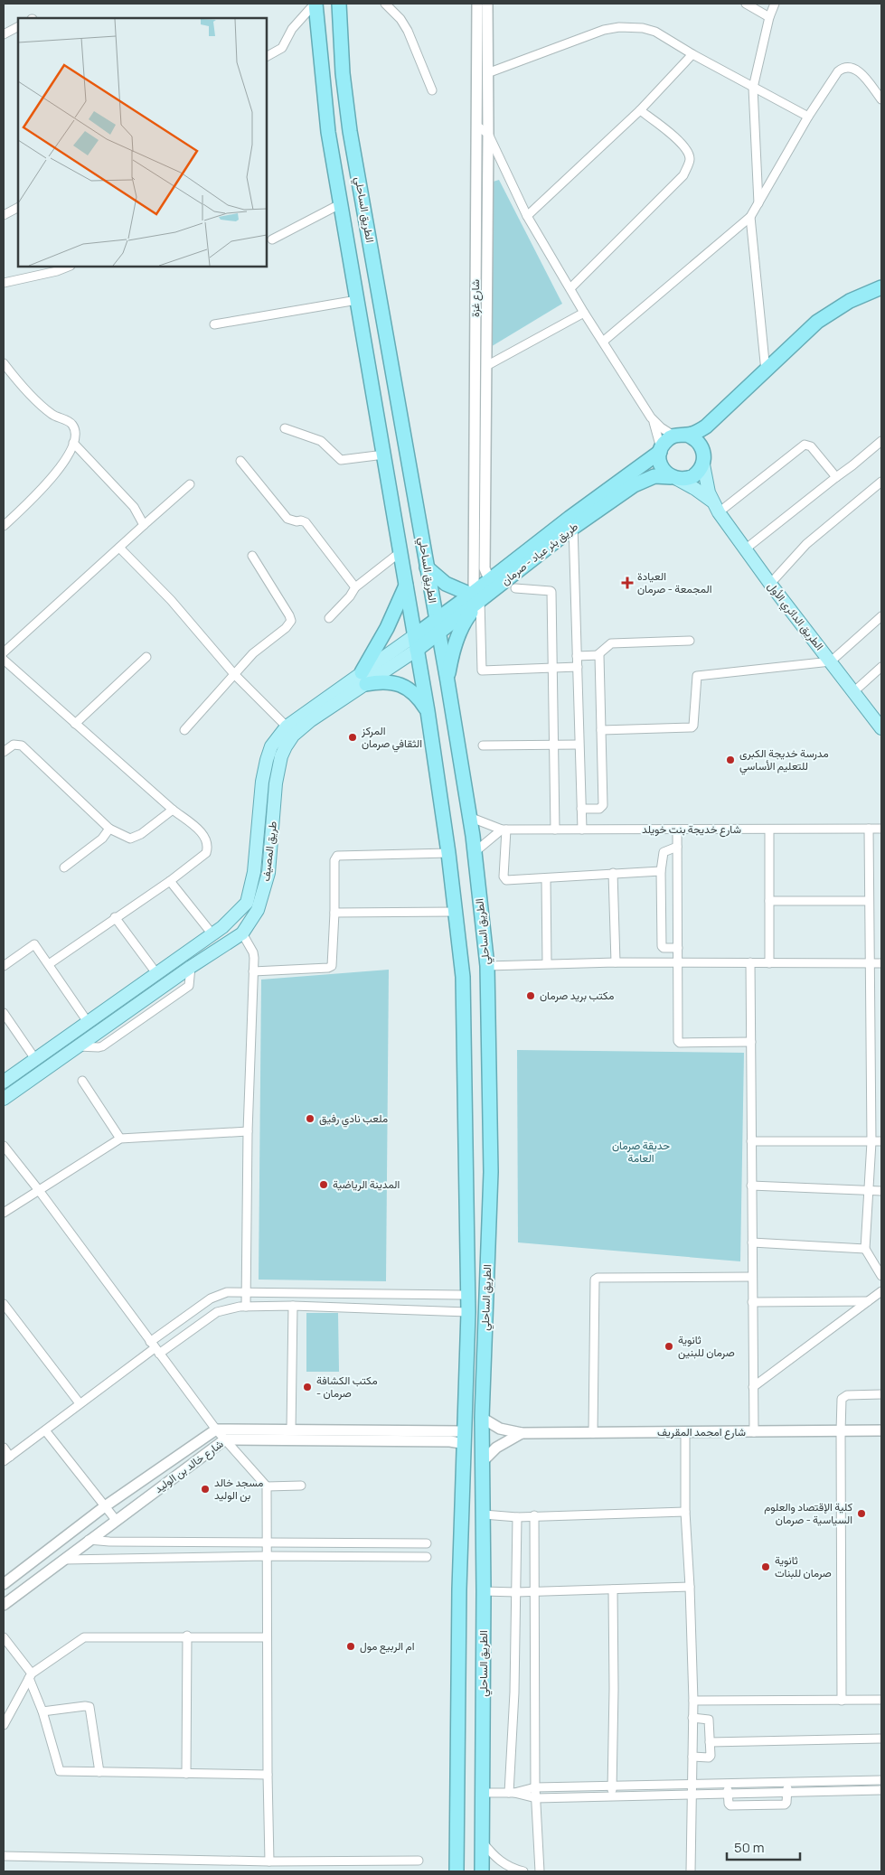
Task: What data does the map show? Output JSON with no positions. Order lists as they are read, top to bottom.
{
  "streets": {
    "highway": ["الطريق الساحلي", "طريق بئر عياد - صرمان"],
    "main road": ["الطريق الدائري الأول", "طريق المصيف"],
    "street": [
      "شارع غزة",
      "شارع خديجة بنت خويلد",
      "شارع امحمد المقريف",
      "شارع خالد بن الوليد"
    ]
  },
  "crossings": [
    ["الطريق الساحلي", "طريق بئر عياد - صرمان"],
    ["الطريق الساحلي", "طريق المصيف"],
    ["الطريق الساحلي", "شارع امحمد المقريف"],
    ["الطريق الساحلي", "شارع خالد بن الوليد"],
    ["شارع غزة", "طريق بئر عياد - صرمان"],
    ["طريق بئر عياد - صرمان", "طريق المصيف"]
  ],
  "parks": ["حديقة صرمان العامة"],
  "places": {
    "health": ["العيادة المجمعة - صرمان"],
    "other": [
      "المركز الثقافي صرمان",
      "مدرسة خديجة الكبرى للتعليم الأساسي",
      "مكتب بريد صرمان",
      "ملعب نادي رفيق",
      "المدينة الرياضية",
      "ثانوية صرمان للبنين",
      "مكتب الكشافة - صرمان",
      "مسجد خالد بن الوليد",
      "كلية الإقتصاد والعلوم السياسية - صرمان",
      "ثانوية صرمان للبنات",
      "ام الربيع مول"
    ]
  },
  "scale_bar": "50 m"
}
